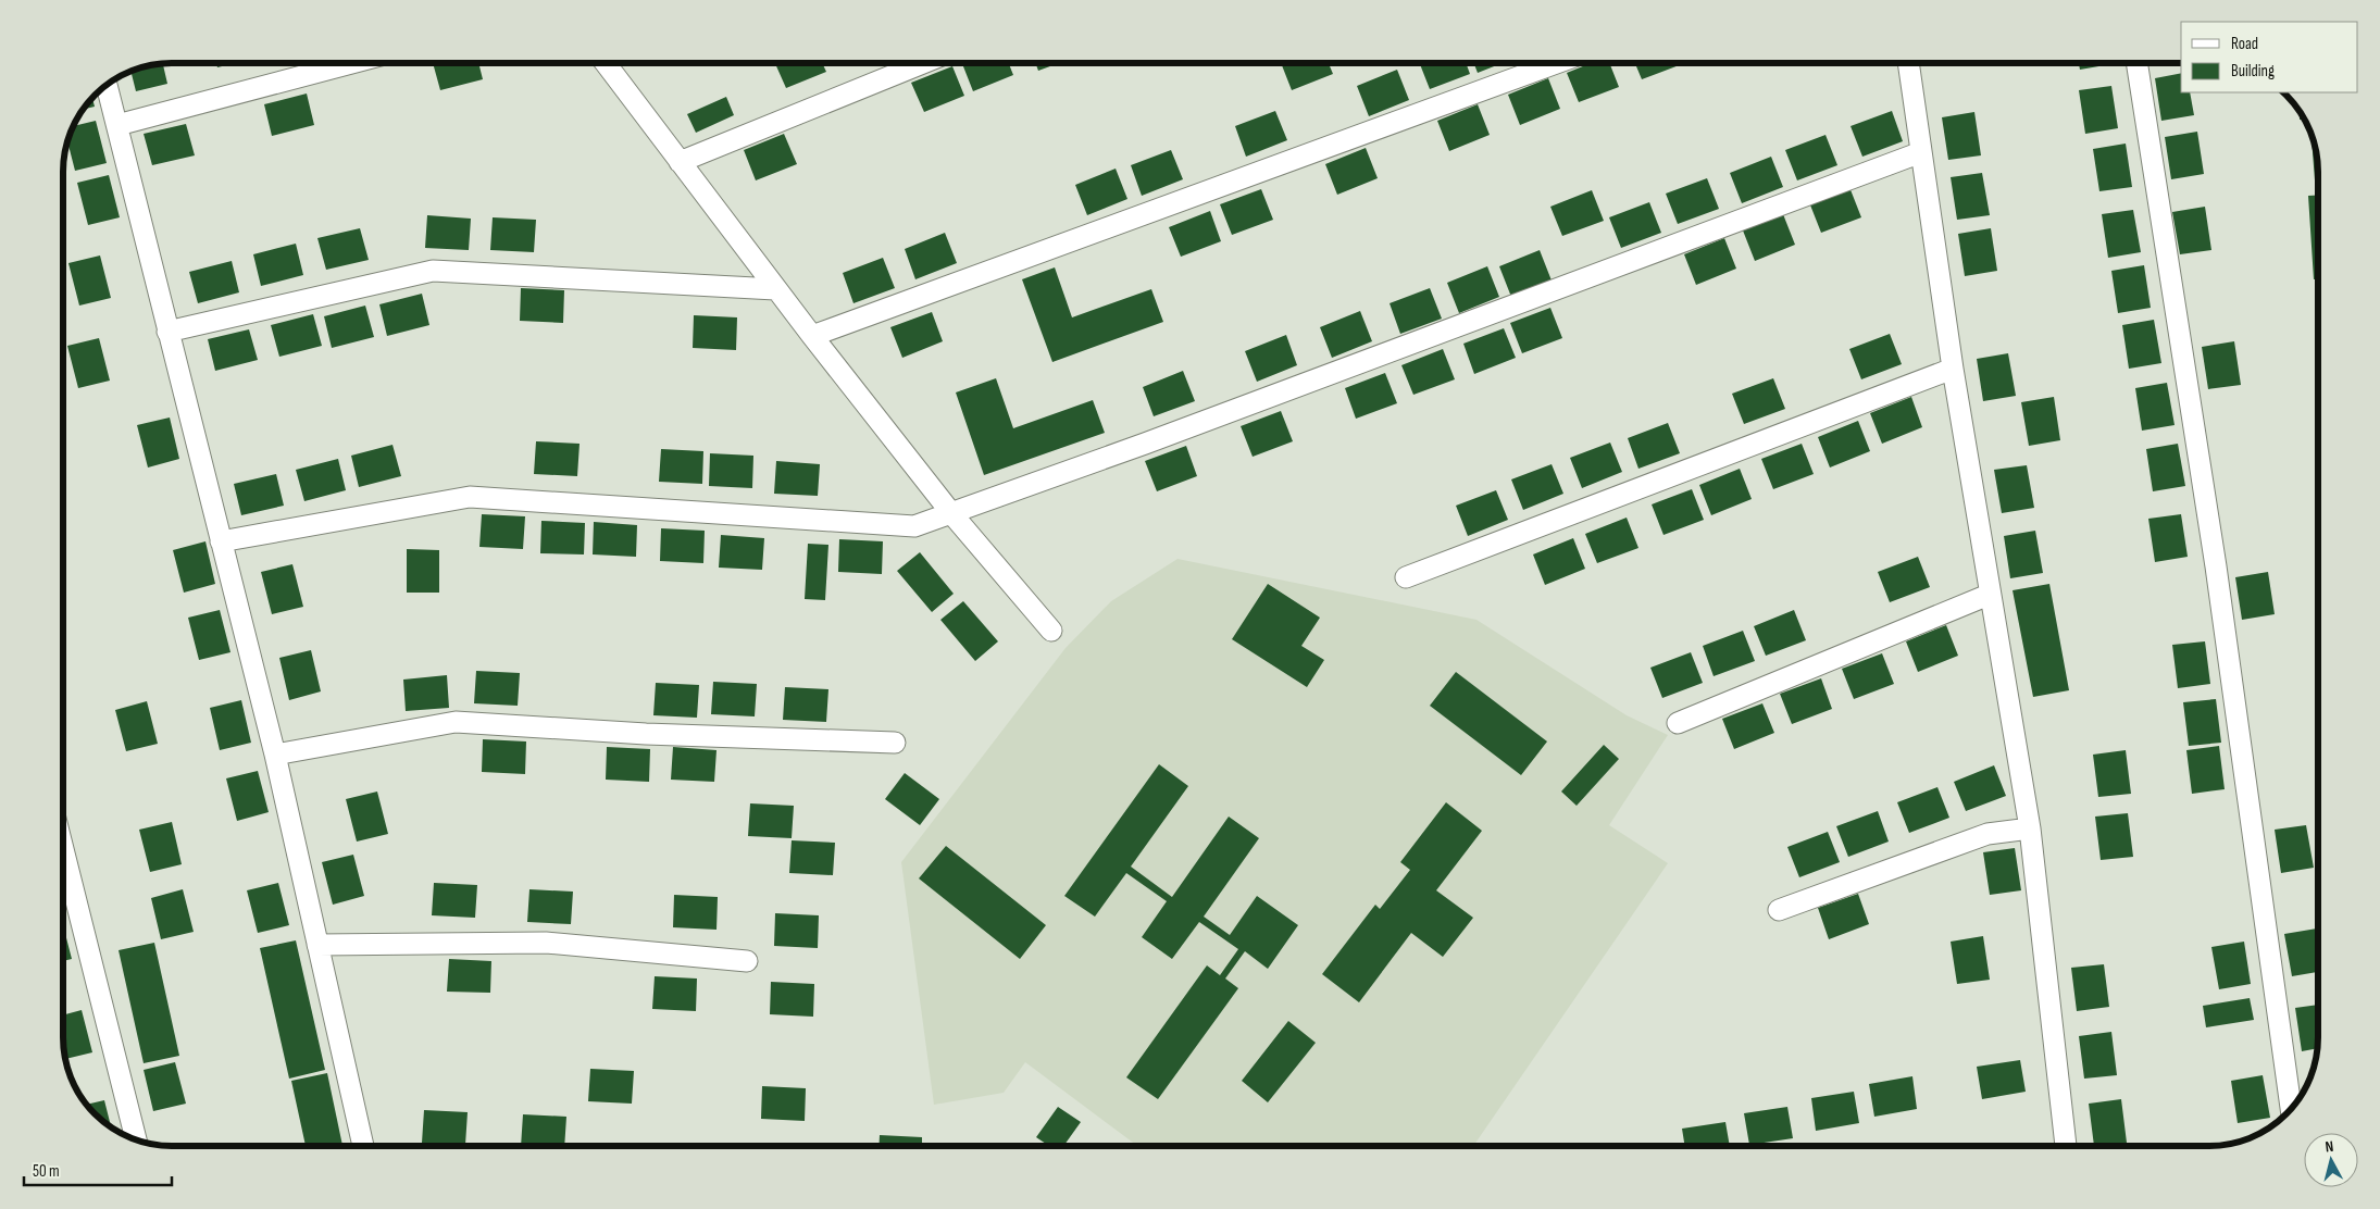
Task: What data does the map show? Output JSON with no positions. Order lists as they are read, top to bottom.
{
  "legend": ["Road", "Building"],
  "scale_bar": "50 m",
  "north": "top"
}
